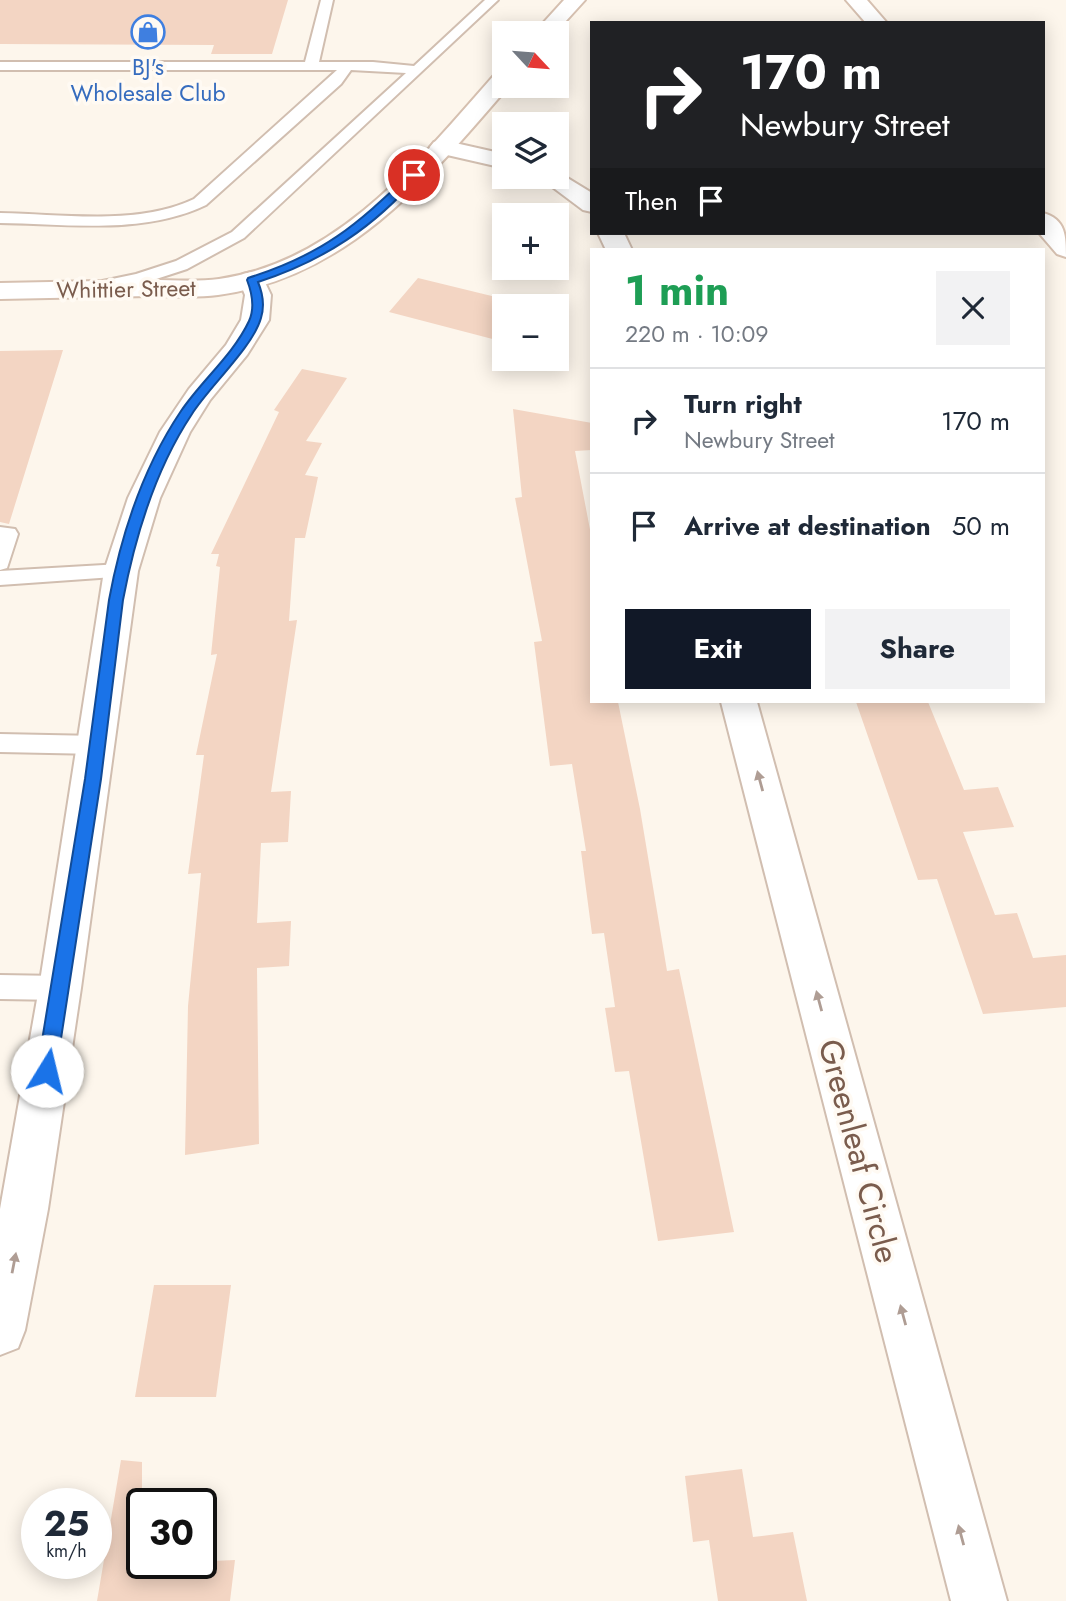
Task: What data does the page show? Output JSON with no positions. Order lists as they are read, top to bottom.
{
  "streets": {
    "street": ["Whittier Street", "Greenleaf Circle"]
  },
  "one_way": ["Greenleaf Circle"],
  "places": {
    "shop": ["BJ's Wholesale Club"]
  },
  "north": "bottom right",
  "page": {
    "map_buttons": ["+", "−"],
    "turn": ["170 m", "Newbury Street"],
    "then": "Then",
    "heading": ["1 min", "220 m · 10:09"],
    "list": [
      {
        "name": "Turn right",
        "note": "Newbury Street",
        "value": "170 m"
      },
      {
        "name": "Arrive at destination",
        "value": "50 m"
      }
    ],
    "buttons": ["Exit", "Share"],
    "speed": "25 km/h",
    "limit": "30"
  }
}
